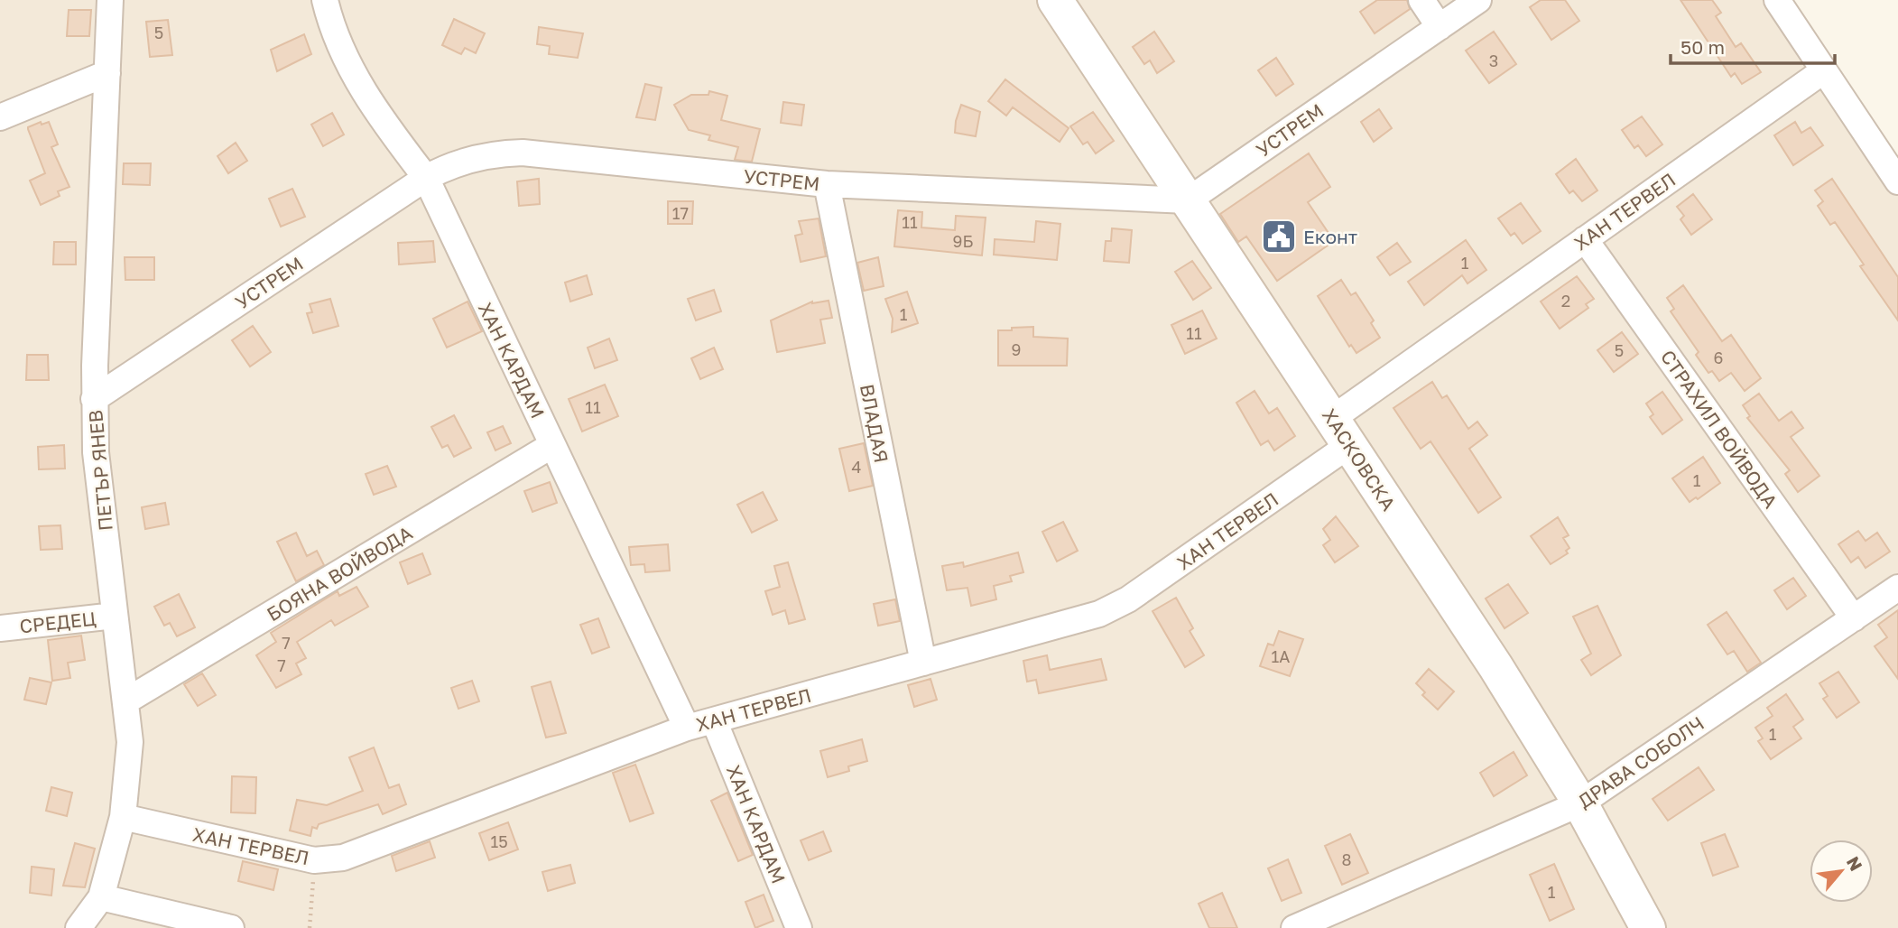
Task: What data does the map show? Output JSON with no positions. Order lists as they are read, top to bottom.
{
  "streets": {
    "street": [
      "УСТРЕМ",
      "ХАН ТЕРВЕЛ",
      "ХАН КАРДАМ",
      "ВЛАДАЯ",
      "СТРАХИЛ ВОЙВОДА",
      "ХАСКОВСКА",
      "ПЕТЪР ЯНЕВ",
      "БОЯНА ВОЙВОДА",
      "СРЕДЕЦ",
      "ДРАВА СОБОЛЧ"
    ]
  },
  "crossings": [
    ["УСТРЕМ", "ХАН КАРДАМ"],
    ["УСТРЕМ", "ВЛАДАЯ"],
    ["УСТРЕМ", "ХАСКОВСКА"],
    ["УСТРЕМ", "ПЕТЪР ЯНЕВ"],
    ["ХАН ТЕРВЕЛ", "ХАН КАРДАМ"],
    ["ХАН ТЕРВЕЛ", "ВЛАДАЯ"],
    ["ХАН ТЕРВЕЛ", "СТРАХИЛ ВОЙВОДА"],
    ["ХАН ТЕРВЕЛ", "ХАСКОВСКА"],
    ["ХАН ТЕРВЕЛ", "ПЕТЪР ЯНЕВ"],
    ["ХАН КАРДАМ", "БОЯНА ВОЙВОДА"],
    ["СТРАХИЛ ВОЙВОДА", "ДРАВА СОБОЛЧ"],
    ["ХАСКОВСКА", "ДРАВА СОБОЛЧ"],
    ["ПЕТЪР ЯНЕВ", "БОЯНА ВОЙВОДА"],
    ["ПЕТЪР ЯНЕВ", "СРЕДЕЦ"]
  ],
  "places": {
    "public building": ["Еконт"]
  },
  "house_numbers": [
    "5",
    "3",
    "17",
    "11",
    "9Б",
    "1",
    "2",
    "1",
    "11",
    "9",
    "5",
    "6",
    "11",
    "4",
    "1",
    "7",
    "1А",
    "7",
    "1",
    "15",
    "8",
    "1"
  ],
  "scale_bar": "50 m",
  "north": "top right"
}
